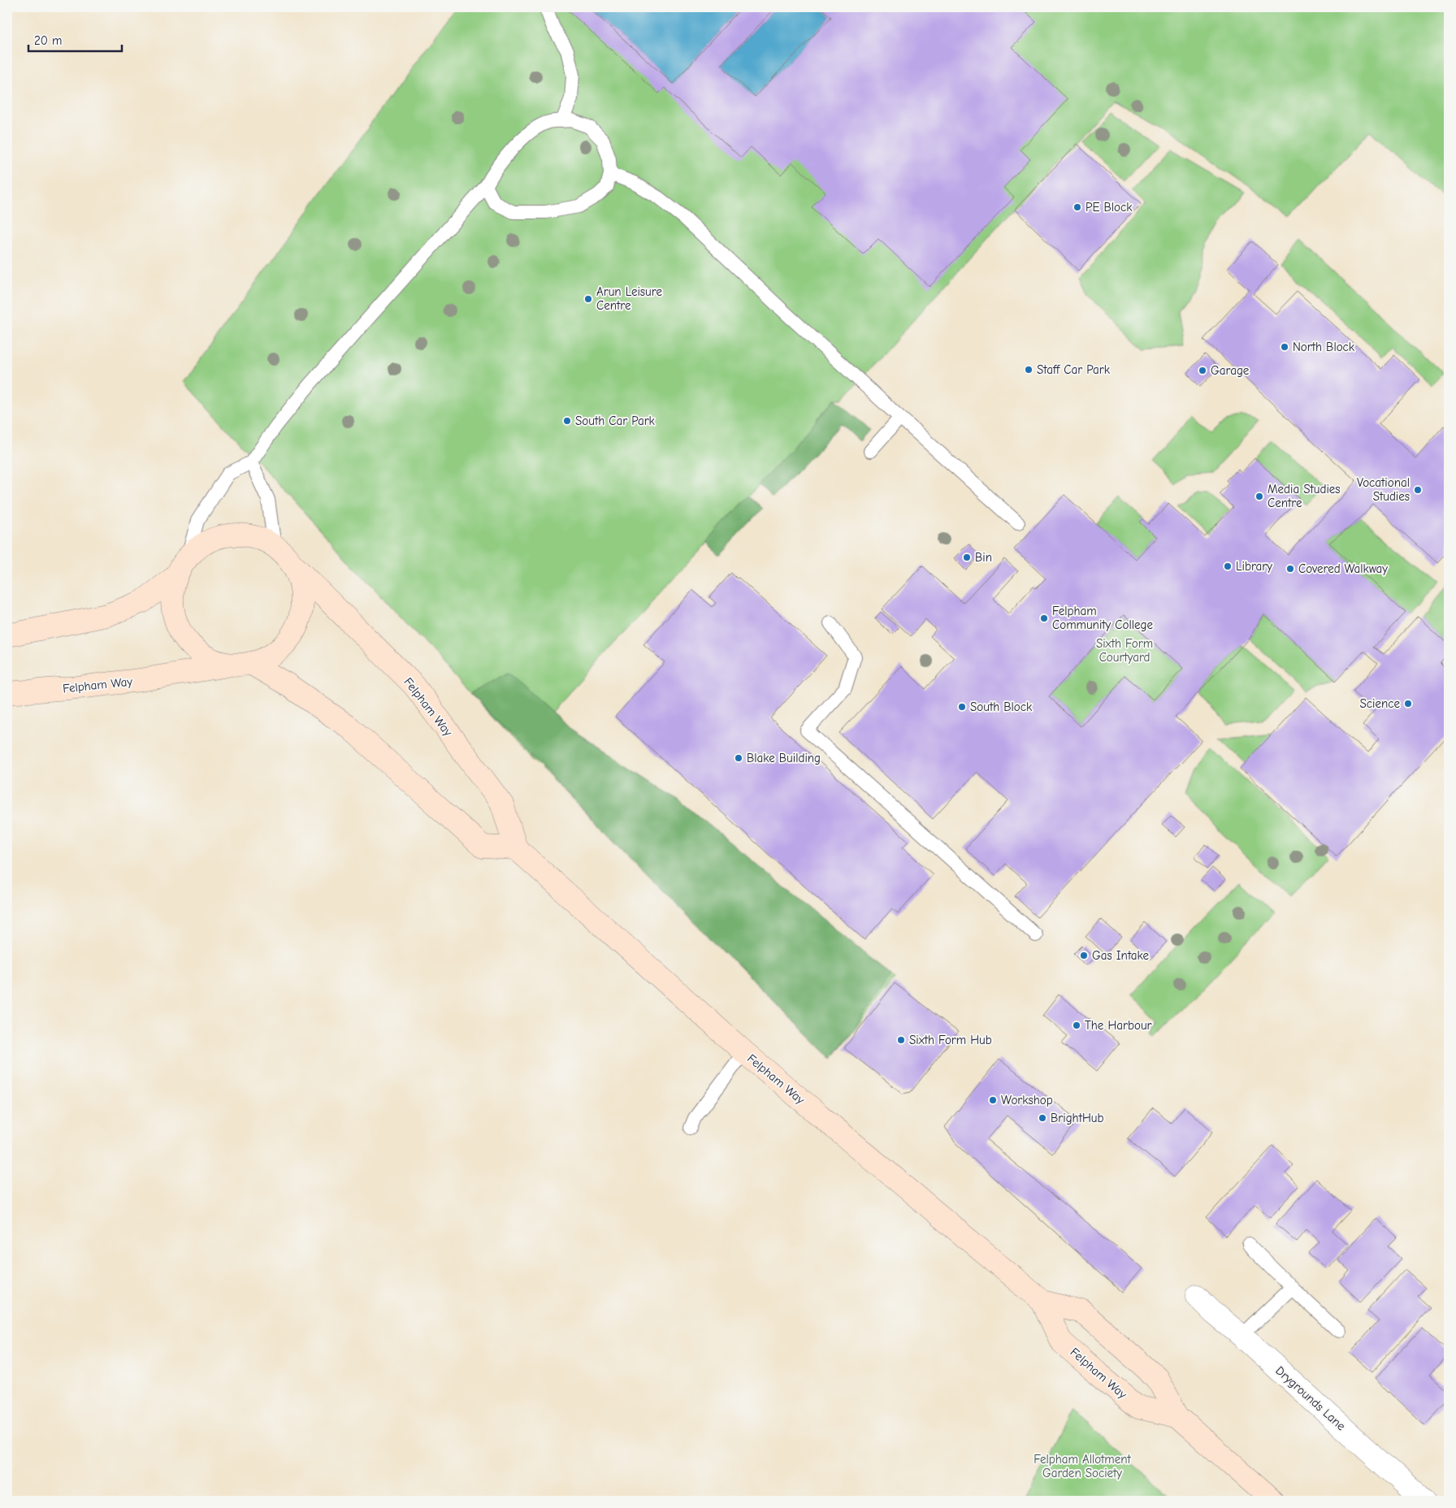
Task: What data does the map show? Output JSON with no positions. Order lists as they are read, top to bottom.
{
  "streets": {
    "main road": ["Felpham Way"],
    "street": ["Drygrounds Lane"]
  },
  "parks": ["Sixth Form Courtyard", "Felpham Allotment Garden Society"],
  "places": [
    "PE Block",
    "Arun Leisure Centre",
    "North Block",
    "Staff Car Park",
    "Garage",
    "South Car Park",
    "Vocational Studies",
    "Media Studies Centre",
    "Bin",
    "Library",
    "Covered Walkway",
    "Felpham Community College",
    "Science",
    "South Block",
    "Blake Building",
    "Gas Intake",
    "The Harbour",
    "Sixth Form Hub",
    "Workshop",
    "BrightHub"
  ],
  "scale_bar": "20 m"
}
